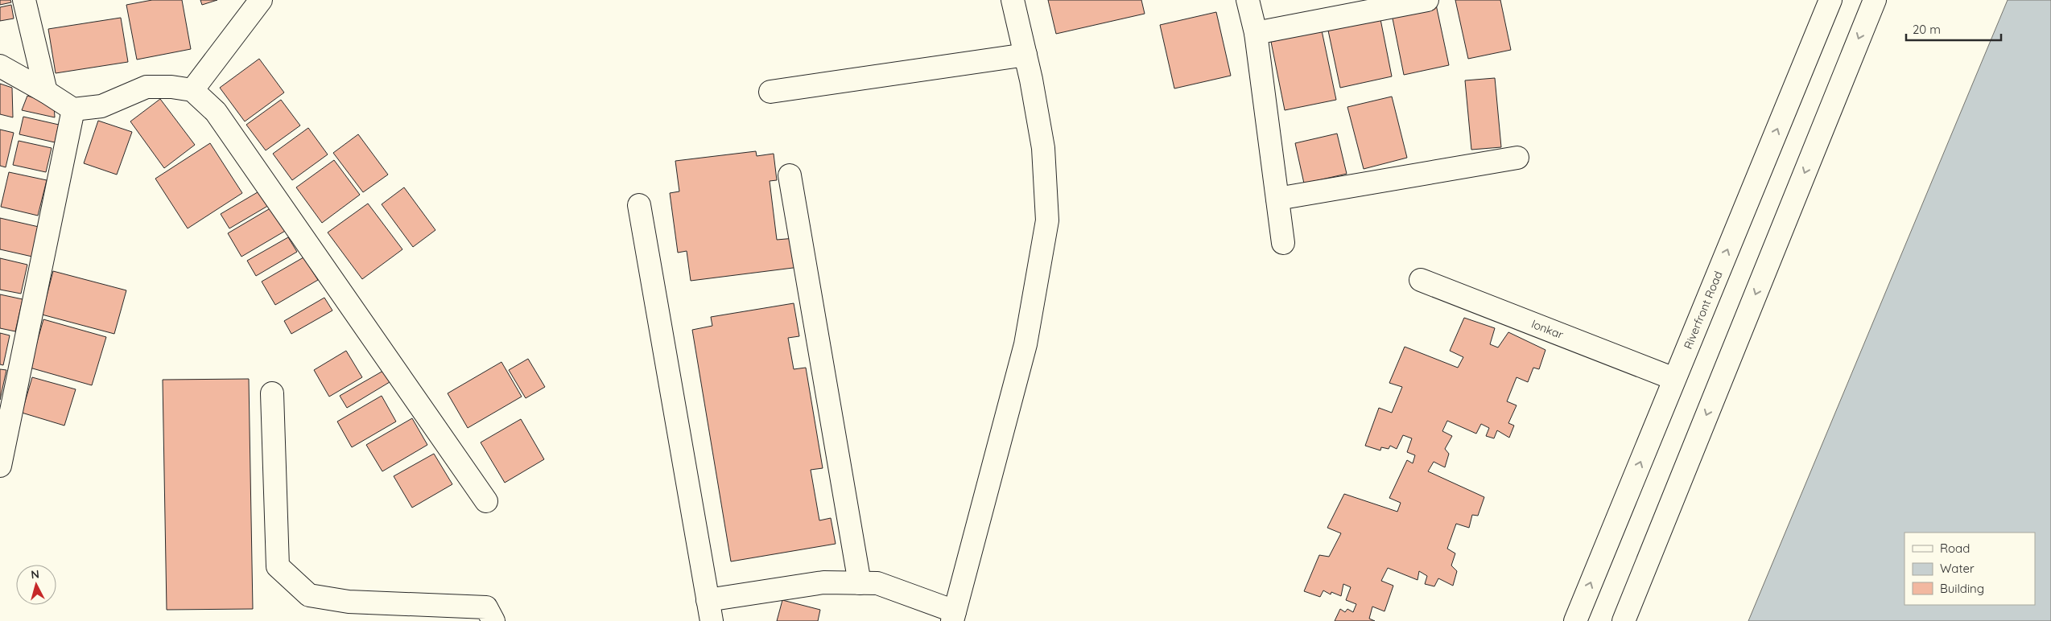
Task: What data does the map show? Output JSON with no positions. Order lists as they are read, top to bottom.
{
  "streets": {
    "street": ["Riverfront Road", "lonkar"]
  },
  "crossings": [
    ["Riverfront Road", "lonkar"]
  ],
  "legend": ["Road", "Water", "Building"],
  "scale_bar": "20 m",
  "north": "top"
}
